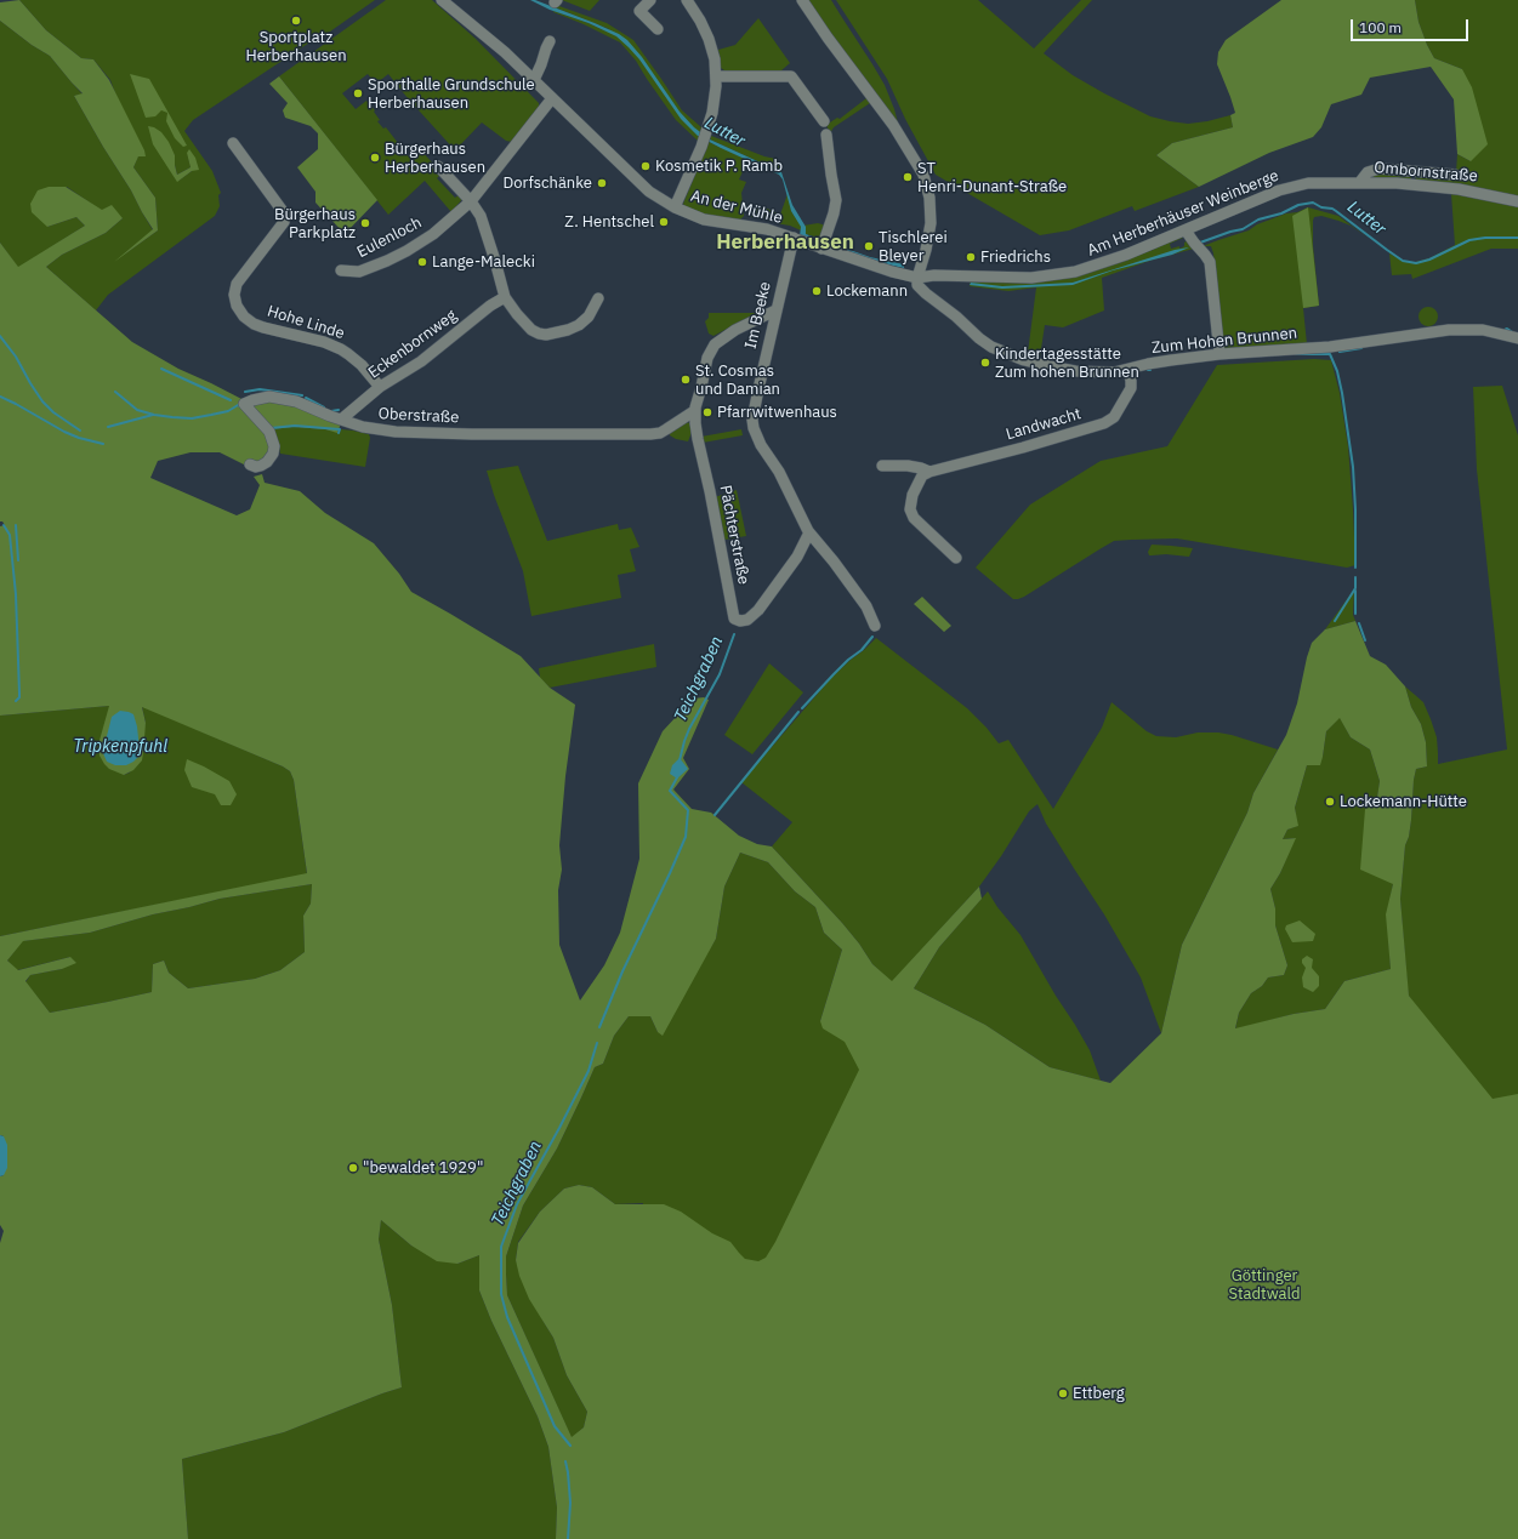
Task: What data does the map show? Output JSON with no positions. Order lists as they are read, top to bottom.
{
  "streets": {
    "street": [
      "Ombornstraße",
      "An der Mühle",
      "Am Herberhäuser Weinberge",
      "Eulenloch",
      "Im Beeke",
      "Hohe Linde",
      "Zum Hohen Brunnen",
      "Eckenbornweg",
      "Oberstraße",
      "Landwacht",
      "Pächterstraße"
    ]
  },
  "crossings": [
    ["Ombornstraße", "Am Herberhäuser Weinberge"],
    ["An der Mühle", "Am Herberhäuser Weinberge"],
    ["An der Mühle", "Eulenloch"],
    ["An der Mühle", "Im Beeke"],
    ["An der Mühle", "Zum Hohen Brunnen"],
    ["Am Herberhäuser Weinberge", "Zum Hohen Brunnen"],
    ["Im Beeke", "Pächterstraße"],
    ["Hohe Linde", "Eckenbornweg"],
    ["Zum Hohen Brunnen", "Landwacht"],
    ["Eckenbornweg", "Oberstraße"],
    ["Oberstraße", "Pächterstraße"]
  ],
  "districts": ["Herberhausen"],
  "water": ["Lutter", "Teichgraben", "Tripkenpfuhl"],
  "parks": ["Göttinger Stadtwald"],
  "places": [
    "Sportplatz Herberhausen",
    "Sporthalle Grundschule Herberhausen",
    "Bürgerhaus Herberhausen",
    "Kosmetik P. Ramb",
    "ST Henri-Dunant-Straße",
    "Dorfschänke",
    "Z. Hentschel",
    "Bürgerhaus Parkplatz",
    "Tischlerei Bleyer",
    "Friedrichs",
    "Lange-Malecki",
    "Lockemann",
    "Kindertagesstätte Zum hohen Brunnen",
    "St. Cosmas und Damian",
    "Pfarrwitwenhaus",
    "Lockemann-Hütte",
    "\"bewaldet 1929\"",
    "Ettberg"
  ],
  "scale_bar": "100 m"
}
